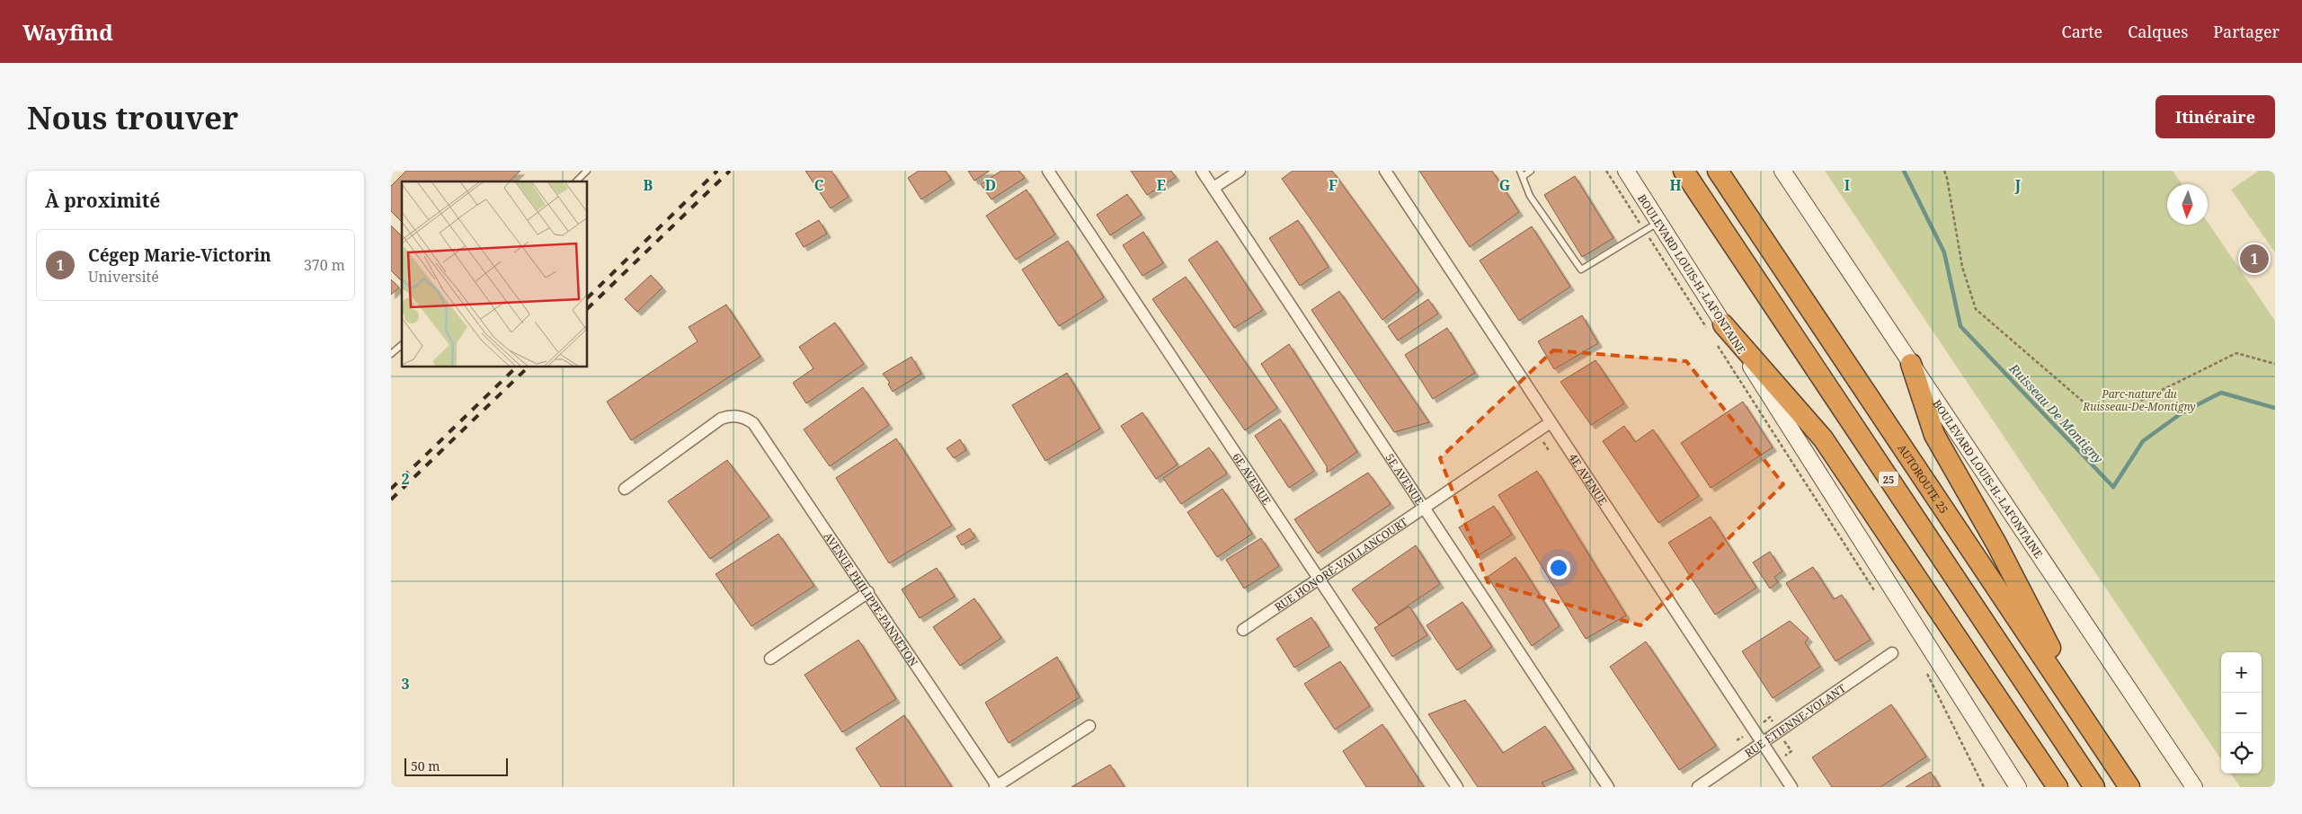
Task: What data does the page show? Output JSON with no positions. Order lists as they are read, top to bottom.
{
  "streets": {
    "highway": ["25", "AUTOROUTE 25"],
    "main road": ["BOULEVARD LOUIS-H.-LAFONTAINE"],
    "street": [
      "6E AVENUE",
      "5E AVENUE",
      "4E AVENUE",
      "RUE HONORÉ-VAILLANCOURT",
      "AVENUE PHILIPPE-PANNETON",
      "RUE ÉTIENNE-VOLANT"
    ]
  },
  "crossings": [
    ["6E AVENUE", "RUE HONORÉ-VAILLANCOURT"],
    ["5E AVENUE", "RUE HONORÉ-VAILLANCOURT"],
    ["4E AVENUE", "RUE HONORÉ-VAILLANCOURT"],
    ["4E AVENUE", "RUE ÉTIENNE-VOLANT"]
  ],
  "water": ["Ruisseau De Montigny"],
  "parks": ["Parc-nature du Ruisseau-De-Montigny"],
  "scale_bar": "50 m",
  "north": "bottom",
  "page": {
    "header": "Wayfind",
    "nav": ["Carte", "Calques", "Partager"],
    "buttons": "Itinéraire",
    "title": "Nous trouver",
    "heading": "À proximité",
    "list": [
      {
        "mark": "1",
        "name": "Cégep Marie-Victorin",
        "note": "Université",
        "value": "370 m"
      }
    ],
    "pins": "1",
    "map_buttons": ["+", "−"],
    "scale": "50 m"
  },
  "grid": {
    "columns": [
      "B",
      "C",
      "D",
      "E",
      "F",
      "G",
      "H",
      "I",
      "J"
    ],
    "rows": ["2", "3"]
  }
}
